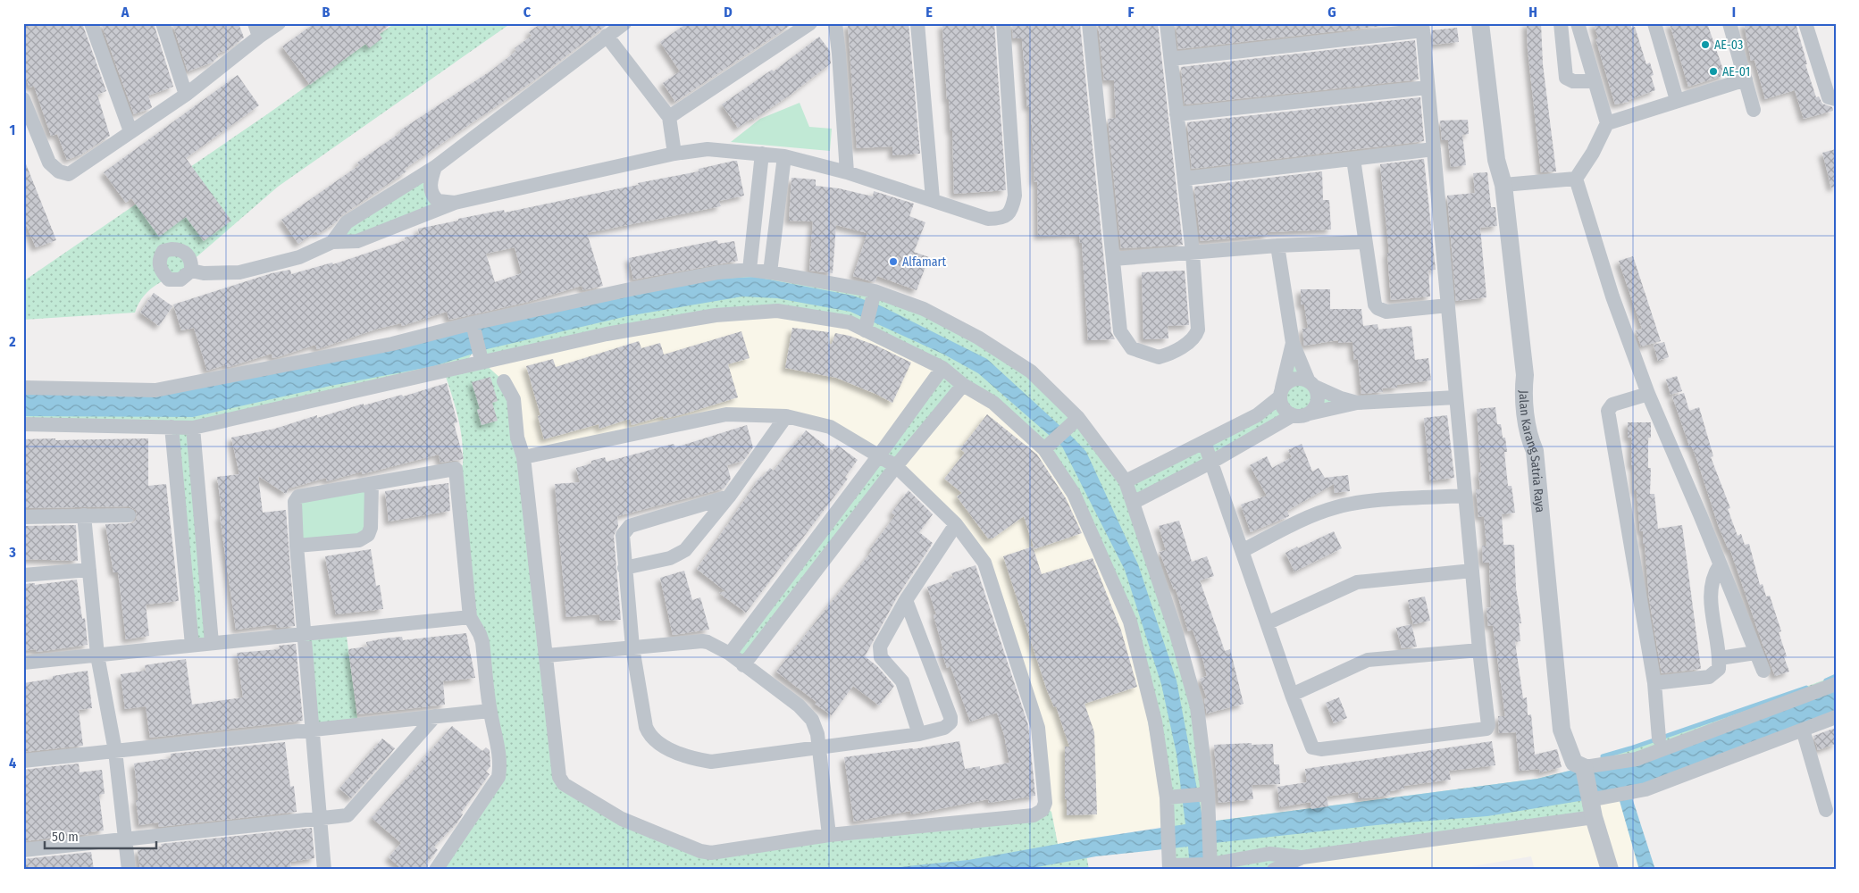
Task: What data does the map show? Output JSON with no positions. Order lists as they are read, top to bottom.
{
  "streets": {
    "street": ["Jalan Karang Satria Raya"]
  },
  "places": ["AE-03", "AE-01", "Alfamart"],
  "scale_bar": "50 m",
  "grid": {
    "columns": [
      "A",
      "B",
      "C",
      "D",
      "E",
      "F",
      "G",
      "H",
      "I"
    ],
    "rows": [
      "1",
      "2",
      "3",
      "4"
    ]
  }
}
